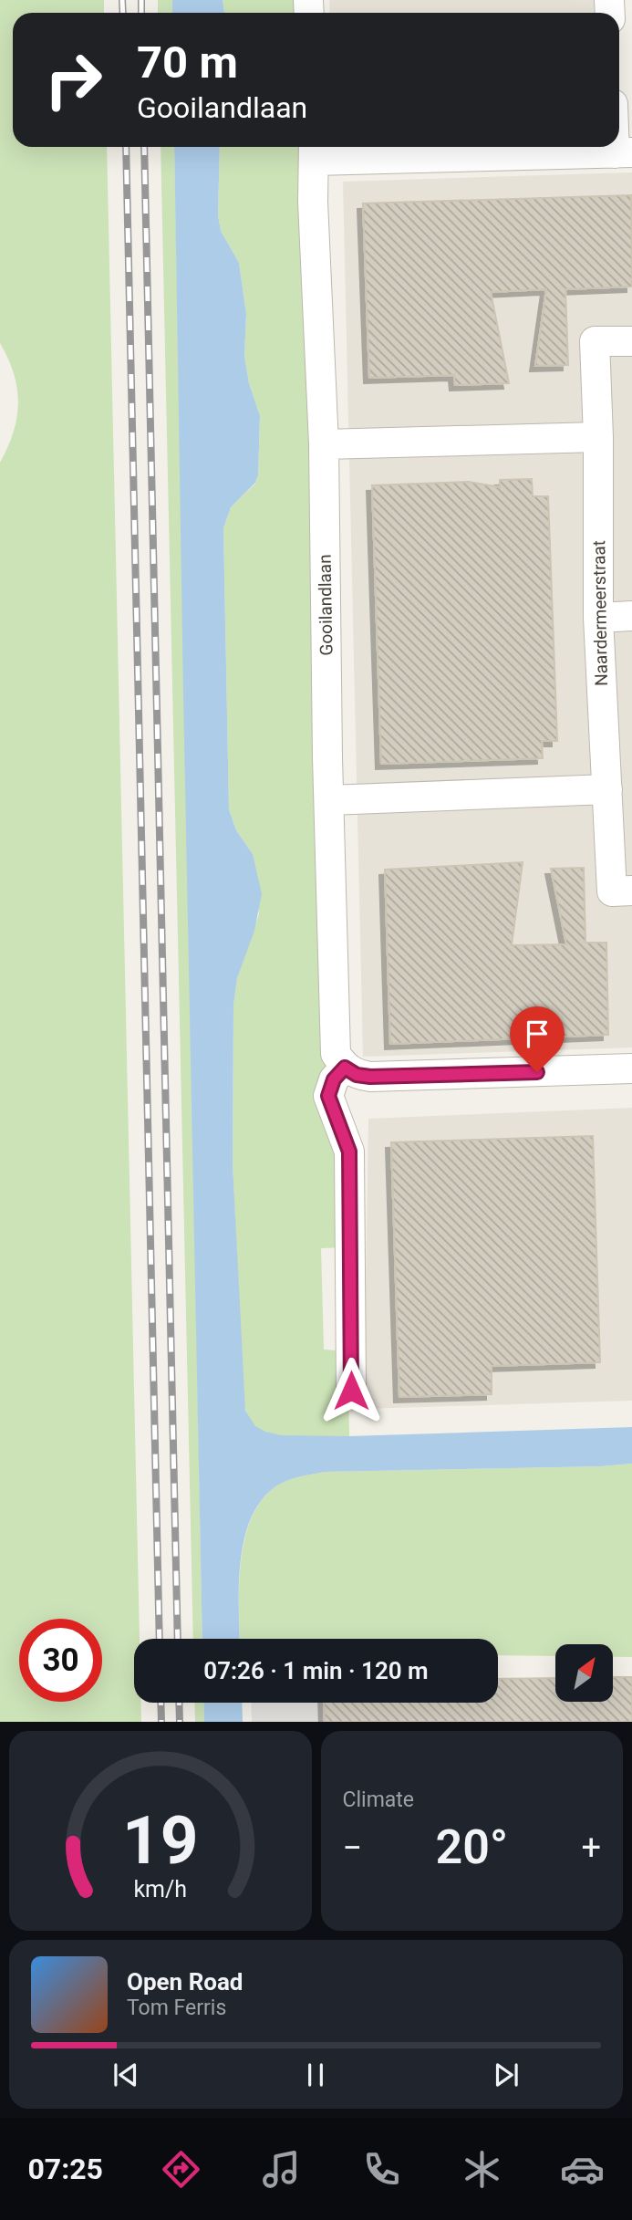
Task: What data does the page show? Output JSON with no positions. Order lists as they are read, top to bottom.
{
  "streets": {
    "street": ["Gooilandlaan", "Naardermeerstraat"]
  },
  "north": "top right",
  "page": {
    "turn": ["70 m", "Gooilandlaan"],
    "limit": "30",
    "trip": "07:26 · 1 min · 120 m",
    "tile": "Climate",
    "heat": ["−", "20°", "+"],
    "song": ["Open Road", "Tom Ferris"],
    "tabs": "07:25",
    "gauge": ["19", "km/h"]
  }
}
